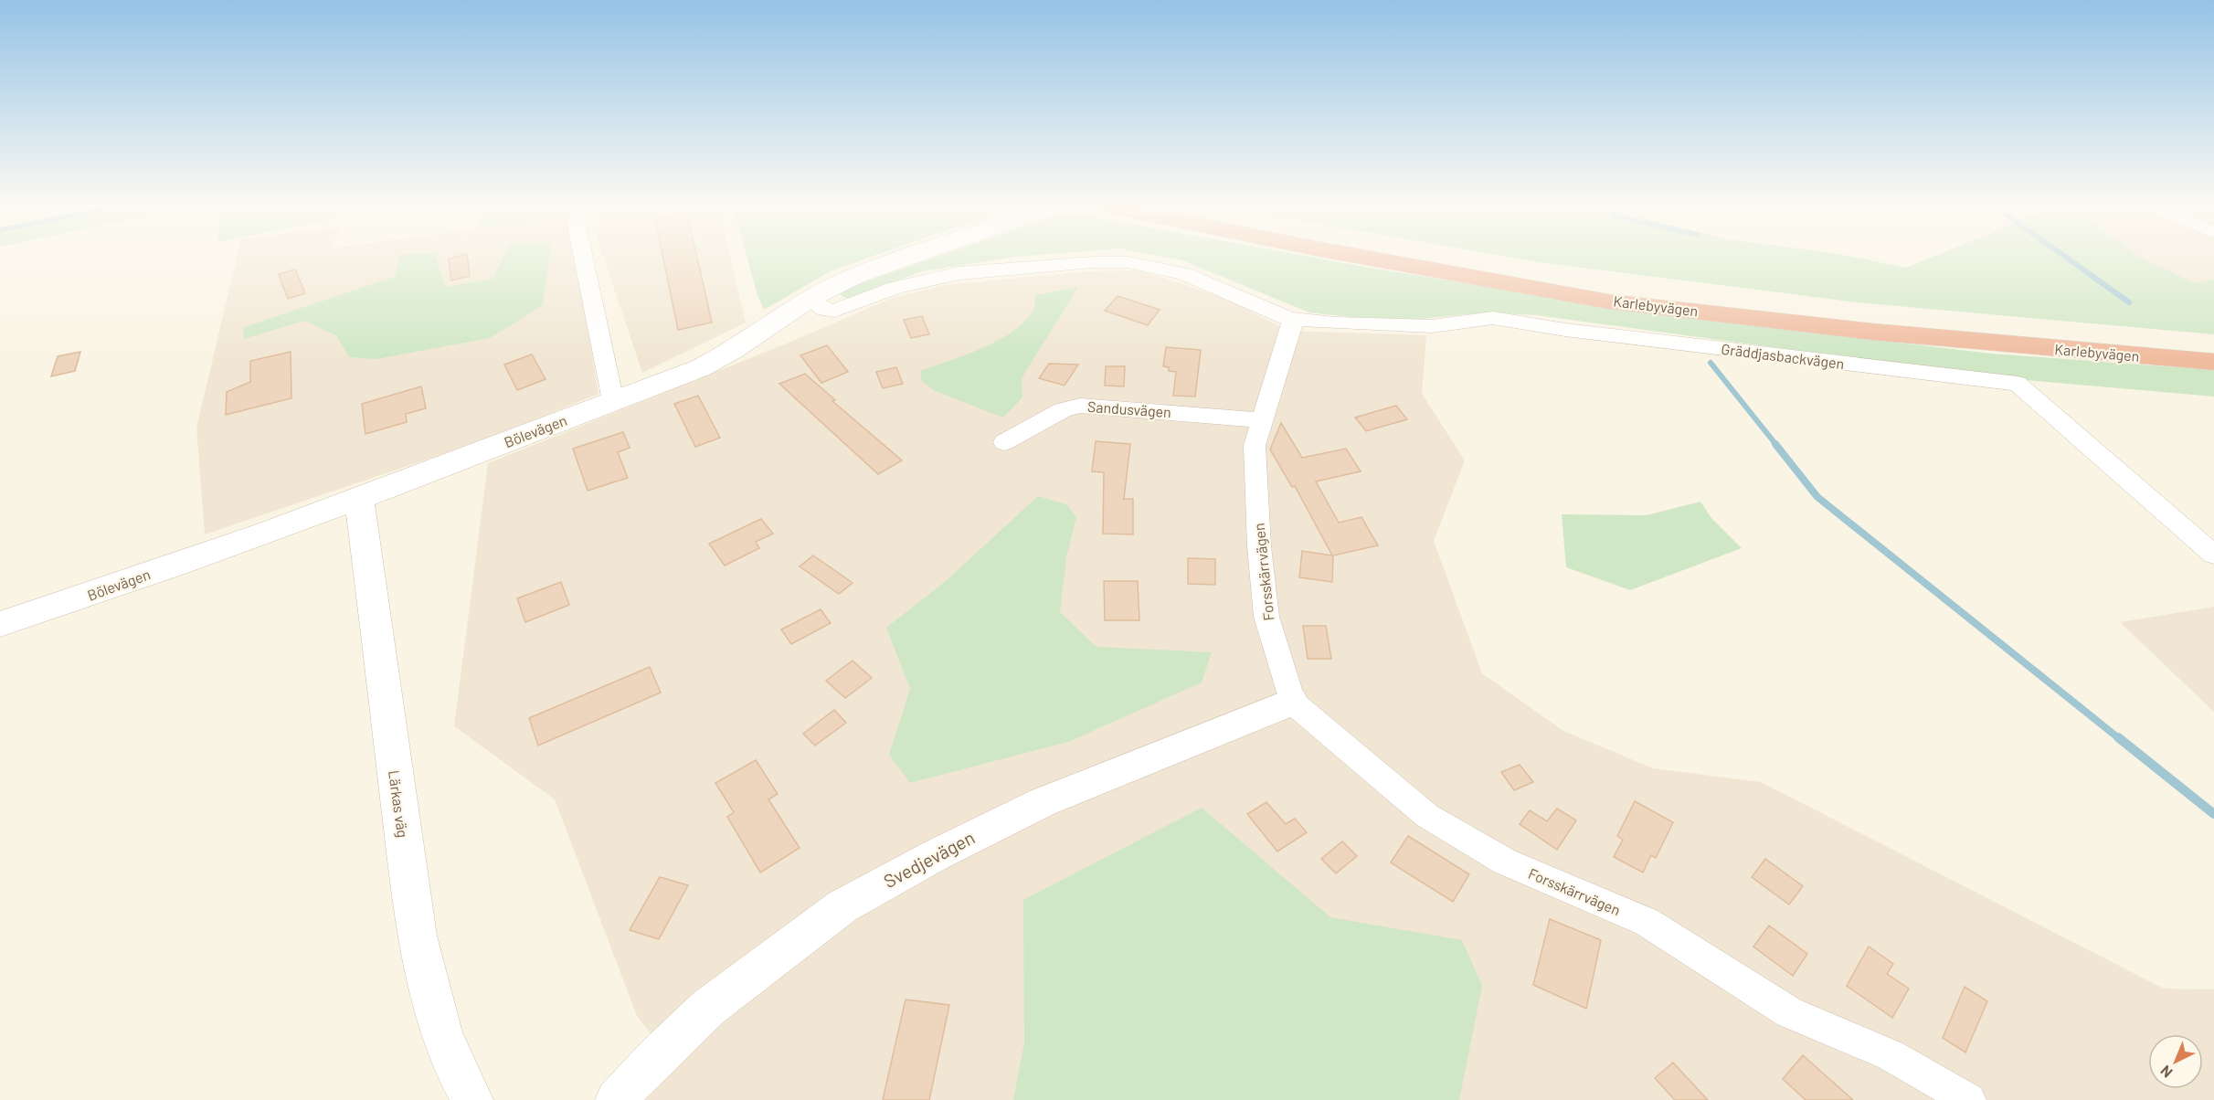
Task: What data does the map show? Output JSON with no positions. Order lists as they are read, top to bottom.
{
  "streets": {
    "highway": ["Karlebyvägen"],
    "street": [
      "Gräddjasbackvägen",
      "Sandusvägen",
      "Bölevägen",
      "Forsskärrvägen",
      "Lärkas väg",
      "Svedjevägen"
    ]
  },
  "crossings": [
    ["Gräddjasbackvägen", "Forsskärrvägen"],
    ["Sandusvägen", "Forsskärrvägen"],
    ["Bölevägen", "Lärkas väg"],
    ["Forsskärrvägen", "Svedjevägen"]
  ],
  "north": "bottom left"
}
